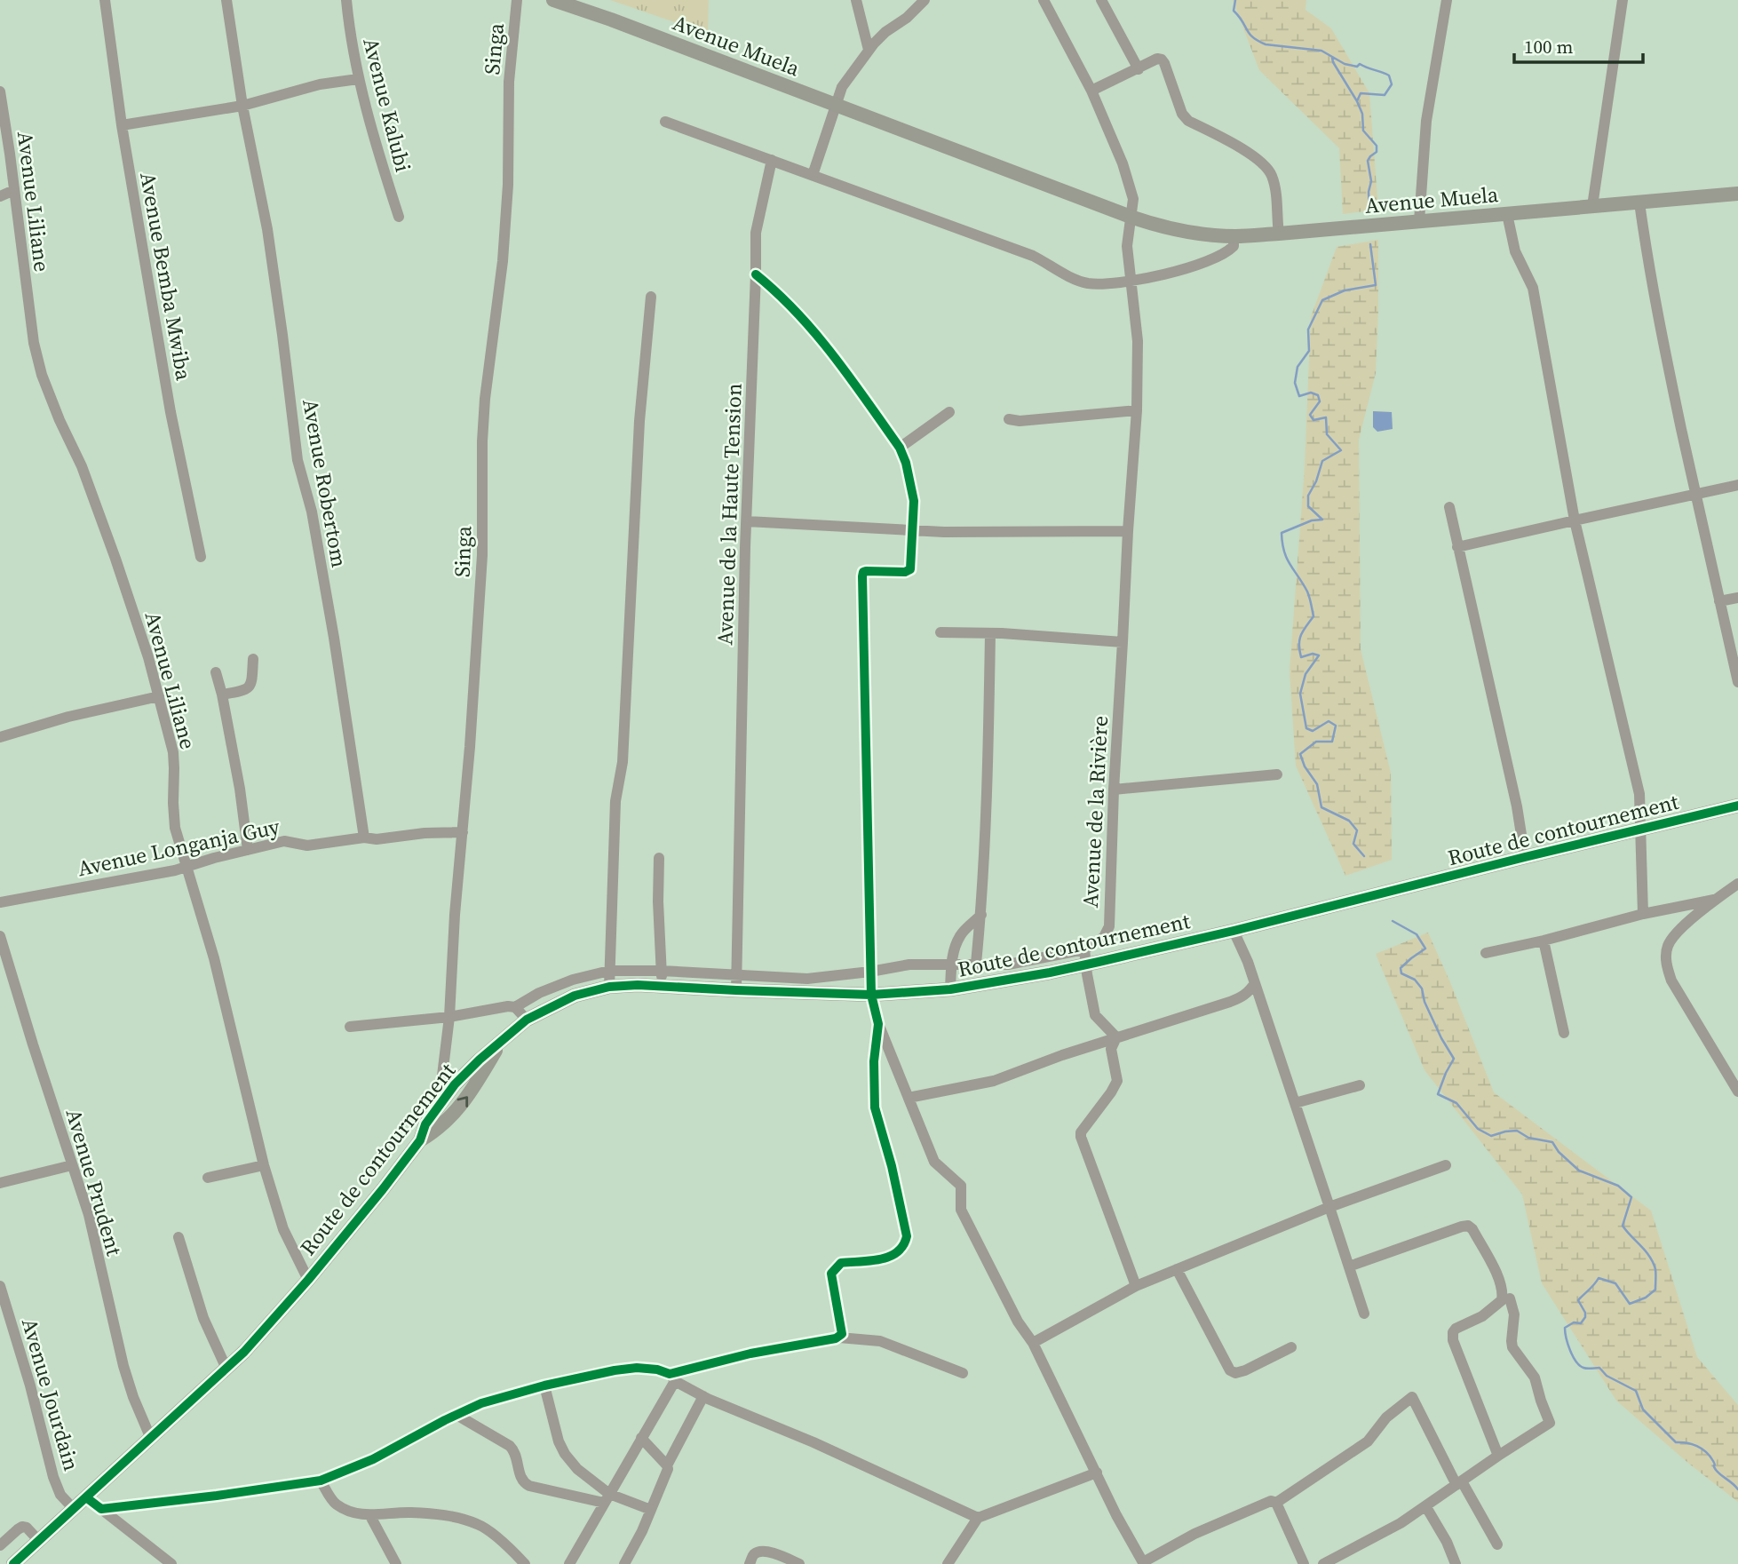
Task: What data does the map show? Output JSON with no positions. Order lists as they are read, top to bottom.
{
  "streets": {
    "street": [
      "Avenue Muela",
      "Singa",
      "Avenue Kalubi",
      "Avenue Liliane",
      "Avenue Bemba Mwiba",
      "Avenue Robertom",
      "Avenue de la Haute Tension",
      "Avenue de la Rivière",
      "Route de contournement",
      "Avenue Longanja Guy",
      "Avenue Prudent",
      "Avenue Jourdain"
    ]
  },
  "crossings": [
    ["Avenue Muela", "Avenue de la Rivière"],
    ["Singa", "Route de contournement"],
    ["Avenue Liliane", "Route de contournement"],
    ["Avenue Liliane", "Avenue Longanja Guy"],
    ["Avenue Robertom", "Avenue Longanja Guy"],
    ["Avenue de la Haute Tension", "Route de contournement"],
    ["Route de contournement", "Avenue Prudent"],
    ["Route de contournement", "Avenue Jourdain"]
  ],
  "scale_bar": "100 m"
}
